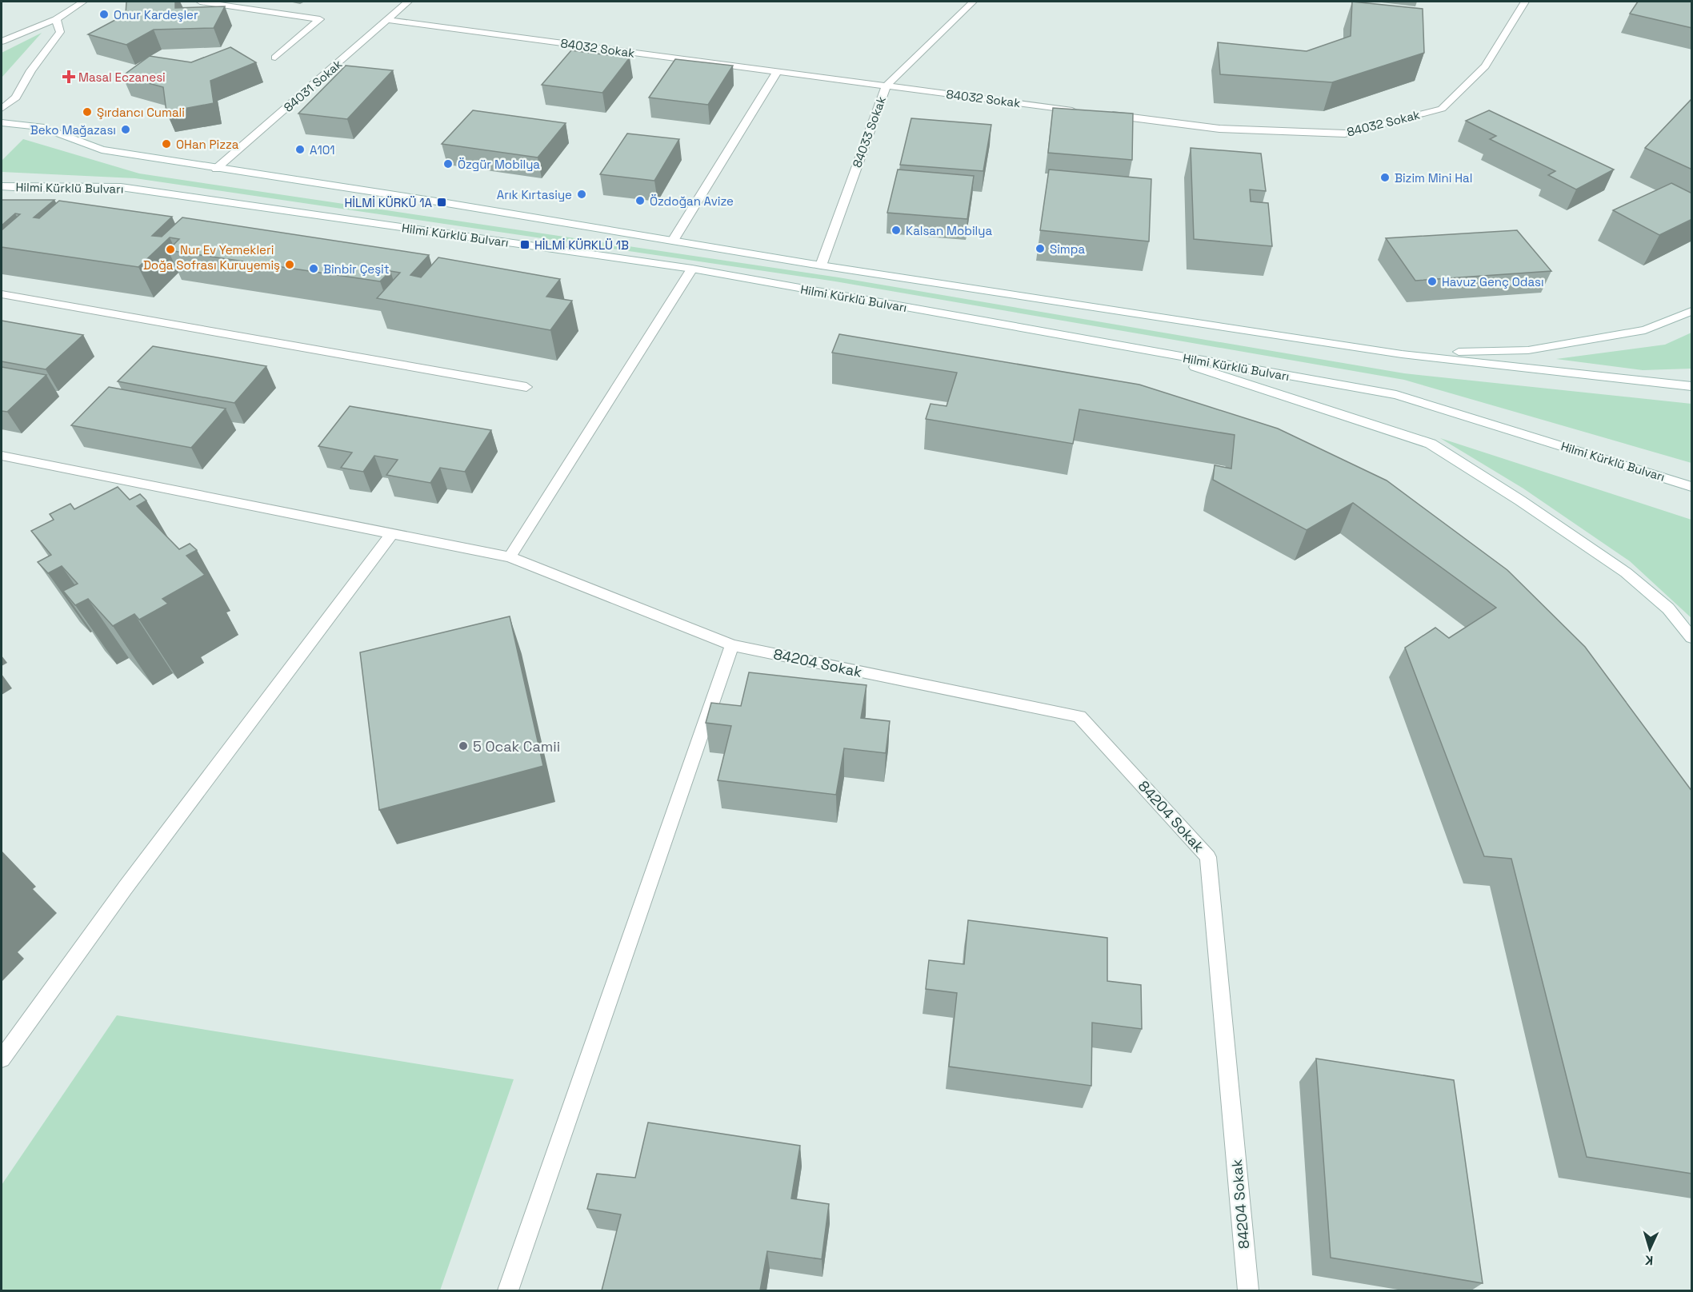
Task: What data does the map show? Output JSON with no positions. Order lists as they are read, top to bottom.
{
  "streets": {
    "street": [
      "84032 Sokak",
      "84031 Sokak",
      "84033 Sokak",
      "Hilmi Kürklü Bulvarı",
      "84204 Sokak"
    ]
  },
  "crossings": [
    ["84032 Sokak", "84031 Sokak"],
    ["84032 Sokak", "84033 Sokak"],
    ["84031 Sokak", "Hilmi Kürklü Bulvarı"],
    ["84033 Sokak", "Hilmi Kürklü Bulvarı"]
  ],
  "places": {
    "other": [
      "Onur Kardeşler",
      "Şırdancı Cumali",
      "Beko Mağazası",
      "OHan Pizza",
      "A101",
      "Özgür Mobilya",
      "Bizim Mini Hal",
      "Arık Kırtasiye",
      "Özdoğan Avize",
      "Kalsan Mobilya",
      "Simpa",
      "Nur Ev Yemekleri",
      "Doğa Sofrası Kuruyemiş",
      "Binbir Çeşit",
      "Havuz Genç Odası",
      "5 Ocak Camii"
    ],
    "health": ["Masal Eczanesi"],
    "transit": ["HİLMİ KÜRKÜ 1A", "HİLMİ KÜRKLÜ 1B"]
  },
  "north": "bottom"
}
